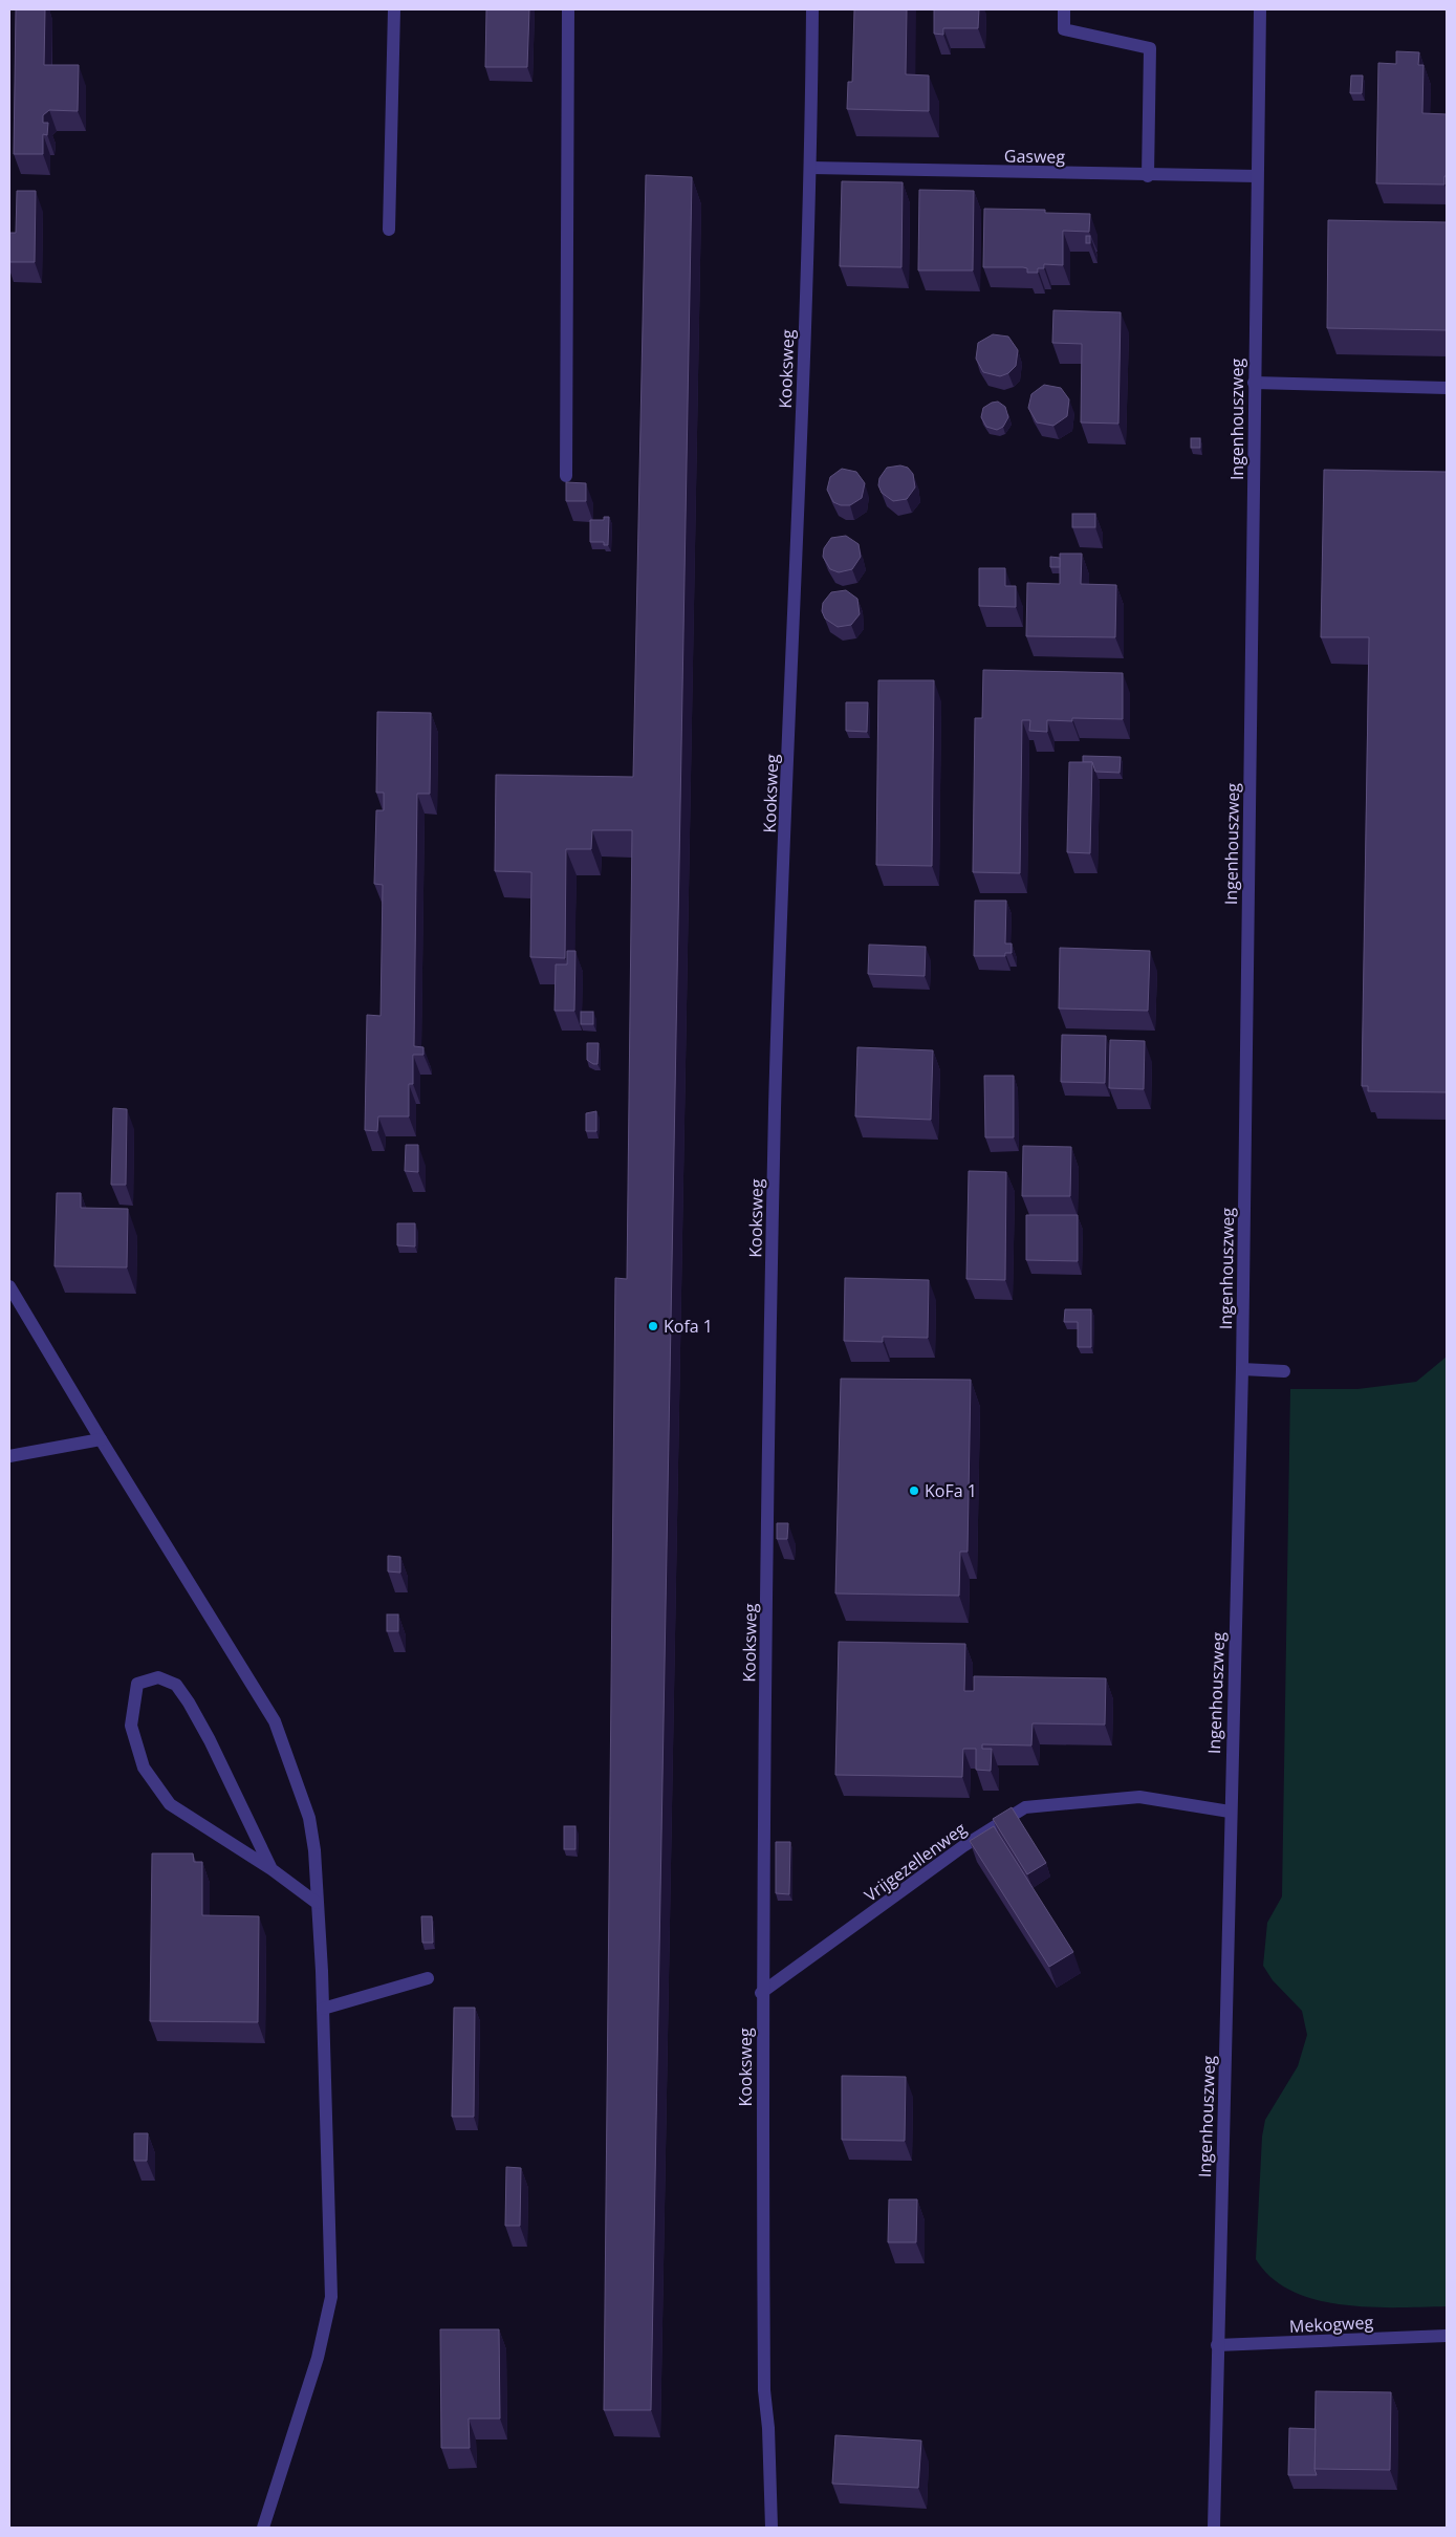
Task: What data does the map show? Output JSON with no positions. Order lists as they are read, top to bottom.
{
  "streets": {
    "street": [
      "Gasweg",
      "Kooksweg",
      "Ingenhouszweg",
      "Vrijgezellenweg",
      "Mekogweg"
    ]
  },
  "crossings": [
    ["Gasweg", "Kooksweg"],
    ["Gasweg", "Ingenhouszweg"],
    ["Kooksweg", "Vrijgezellenweg"],
    ["Ingenhouszweg", "Vrijgezellenweg"],
    ["Ingenhouszweg", "Mekogweg"]
  ],
  "places": ["Kofa 1", "KoFa 1"]
}
